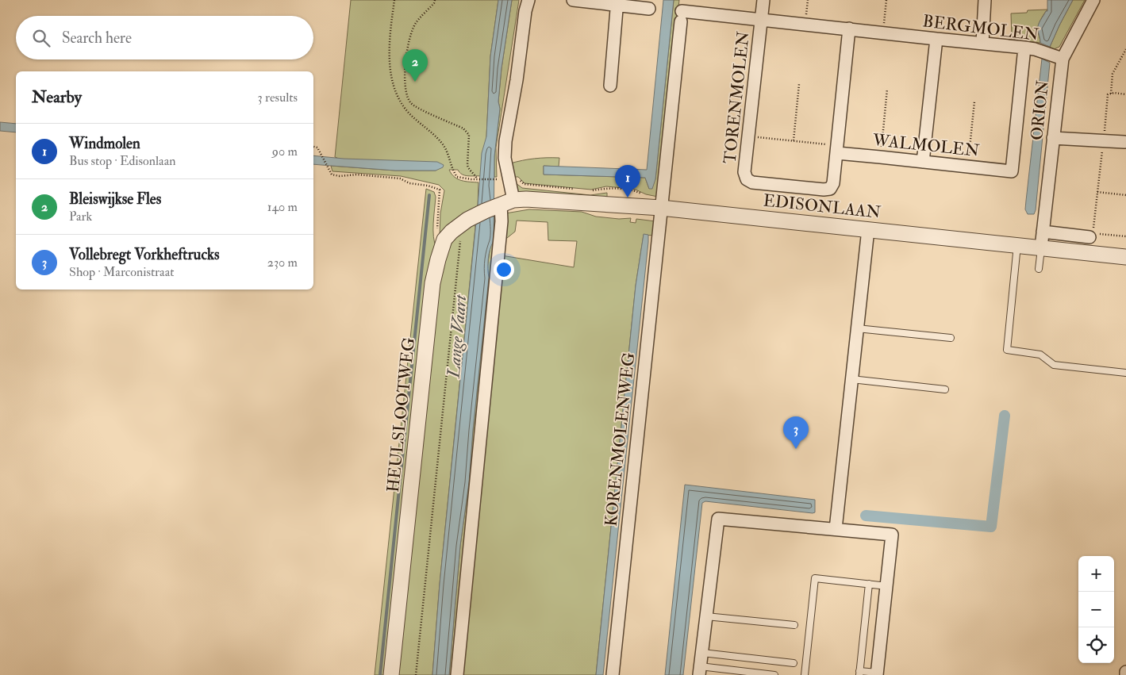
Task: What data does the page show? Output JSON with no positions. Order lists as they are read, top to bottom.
{
  "streets": {
    "street": [
      "BERGMOLEN",
      "TORENMOLEN",
      "ORION",
      "WALMOLEN",
      "EDISONLAAN",
      "HEULSLOOTWEG",
      "KORENMOLENWEG"
    ]
  },
  "crossings": [
    ["BERGMOLEN", "TORENMOLEN"],
    ["BERGMOLEN", "ORION"],
    ["BERGMOLEN", "WALMOLEN"],
    ["BERGMOLEN", "KORENMOLENWEG"],
    ["TORENMOLEN", "WALMOLEN"],
    ["ORION", "EDISONLAAN"],
    ["EDISONLAAN", "HEULSLOOTWEG"],
    ["EDISONLAAN", "KORENMOLENWEG"]
  ],
  "water": ["Lange Vaart"],
  "page": {
    "search": "Search here",
    "pins": ["2", "1", "3"],
    "heading": ["Nearby", "3 results"],
    "list": [
      {
        "mark": "1",
        "name": "Windmolen",
        "note": "Bus stop · Edisonlaan",
        "value": "90 m"
      },
      {
        "mark": "2",
        "name": "Bleiswijkse Fles",
        "note": "Park",
        "value": "140 m"
      },
      {
        "mark": "3",
        "name": "Vollebregt Vorkheftrucks",
        "note": "Shop · Marconistraat",
        "value": "230 m"
      }
    ],
    "map_buttons": ["+", "−"]
  }
}
